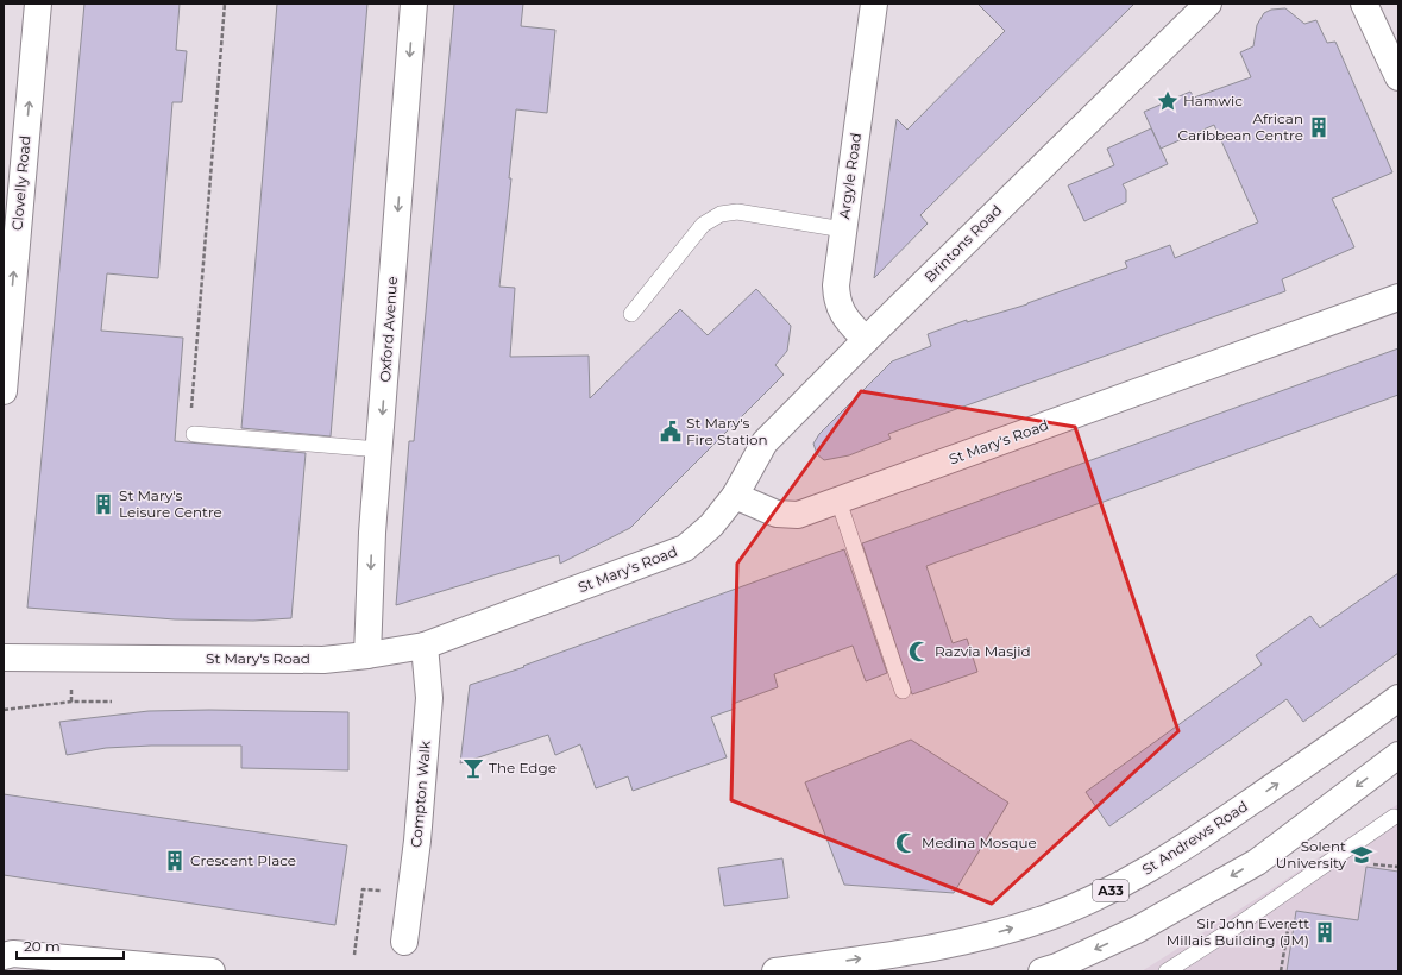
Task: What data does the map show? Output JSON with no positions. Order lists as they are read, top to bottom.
{
  "streets": {
    "street": [
      "Argyle Road",
      "Clovelly Road",
      "Brintons Road",
      "Oxford Avenue",
      "St Mary's Road",
      "Compton Walk",
      "St Andrews Road",
      "A33"
    ]
  },
  "crossings": [
    ["Argyle Road", "Brintons Road"],
    ["Brintons Road", "St Mary's Road"],
    ["Oxford Avenue", "St Mary's Road"],
    ["St Mary's Road", "Compton Walk"]
  ],
  "one_way": ["Clovelly Road", "Oxford Avenue"],
  "places": {
    "place": ["Hamwic"],
    "building": [
      "African Caribbean Centre",
      "St Mary's Leisure Centre",
      "Crescent Place",
      "Sir John Everett Millais Building (JM)"
    ],
    "public building": ["St Mary's Fire Station"],
    "mosque": ["Razvia Masjid", "Medina Mosque"],
    "bar": ["The Edge"],
    "school or university": ["Solent University"]
  },
  "scale_bar": "20 m"
}
